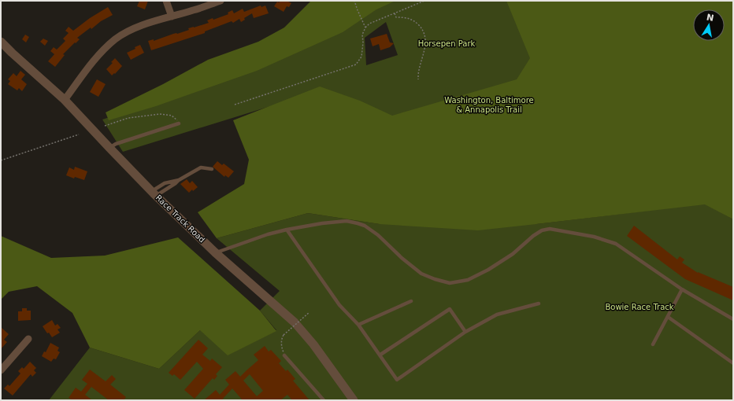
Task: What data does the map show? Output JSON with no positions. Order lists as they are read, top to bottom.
{
  "streets": {
    "street": ["Race Track Road"]
  },
  "parks": ["Horsepen Park", "Washington, Baltimore & Annapolis Trail", "Bowie Race Track"],
  "north": "top"
}
